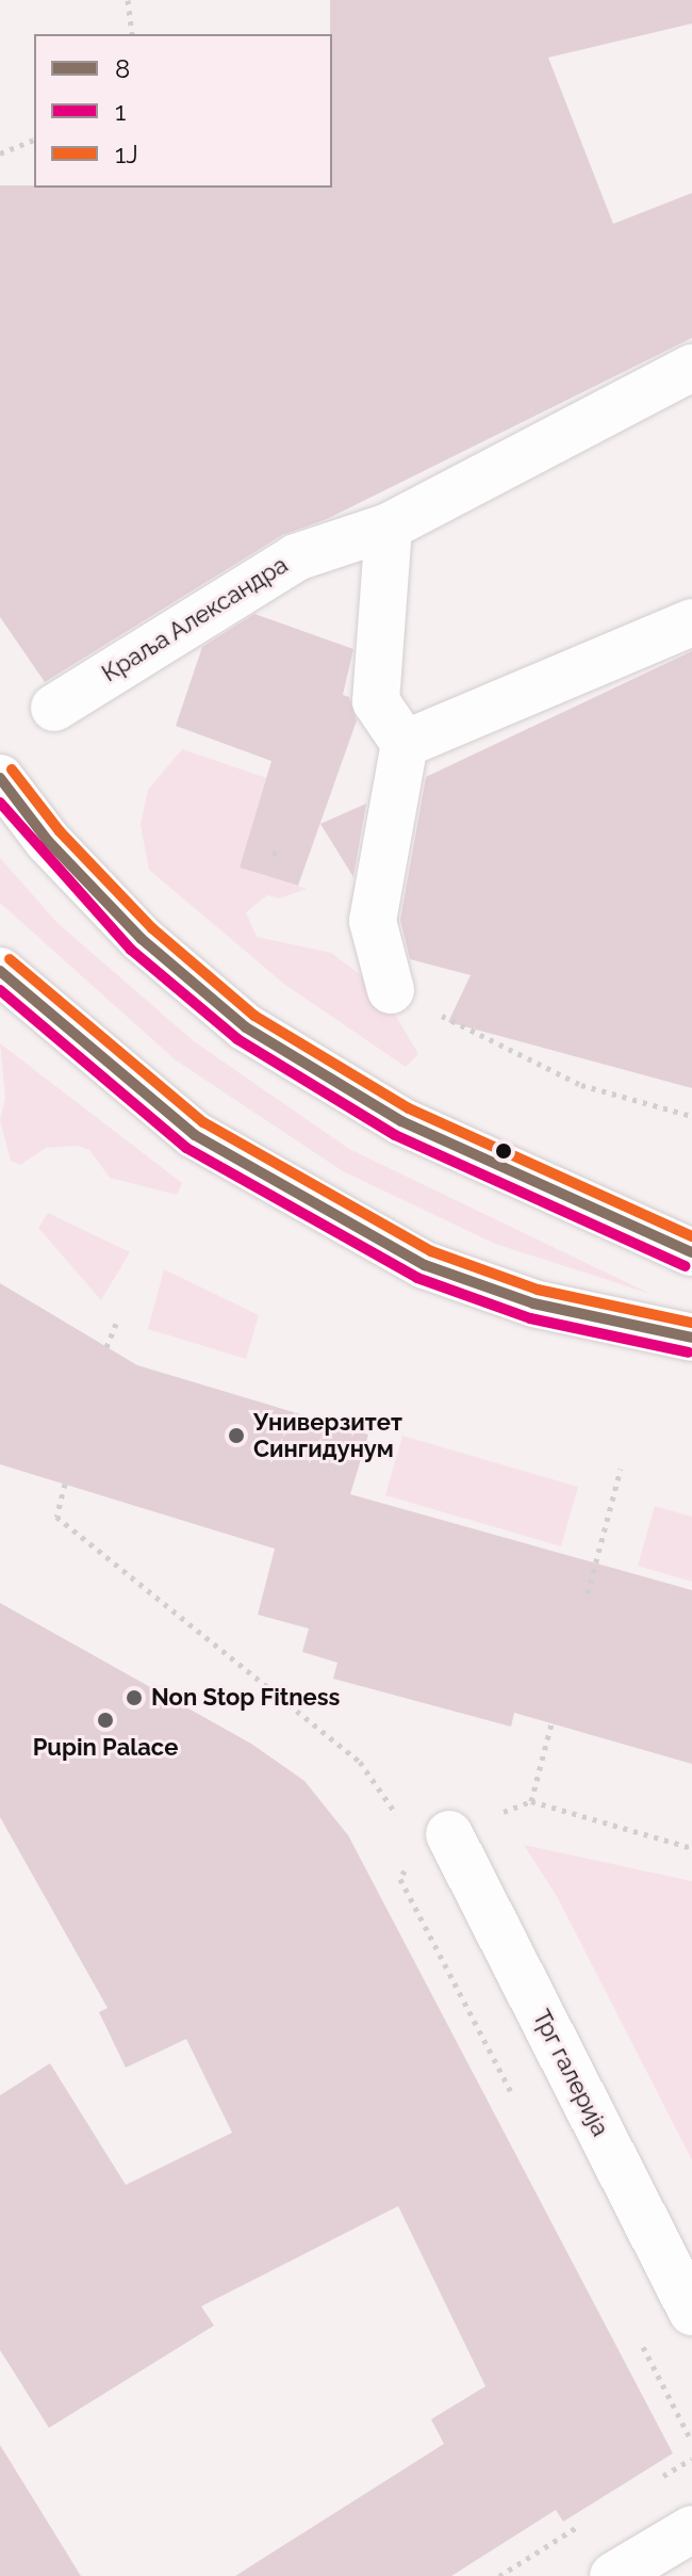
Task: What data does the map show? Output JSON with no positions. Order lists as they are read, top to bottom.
{
  "streets": {
    "street": ["Краља Александра", "Трг галерија"]
  },
  "places": ["Универзитет Сингидунум", "Non Stop Fitness", "Pupin Palace"],
  "lines": ["transit line 1J", "transit line 8", "transit line 1"],
  "legend": ["8", "1", "1J"]
}
